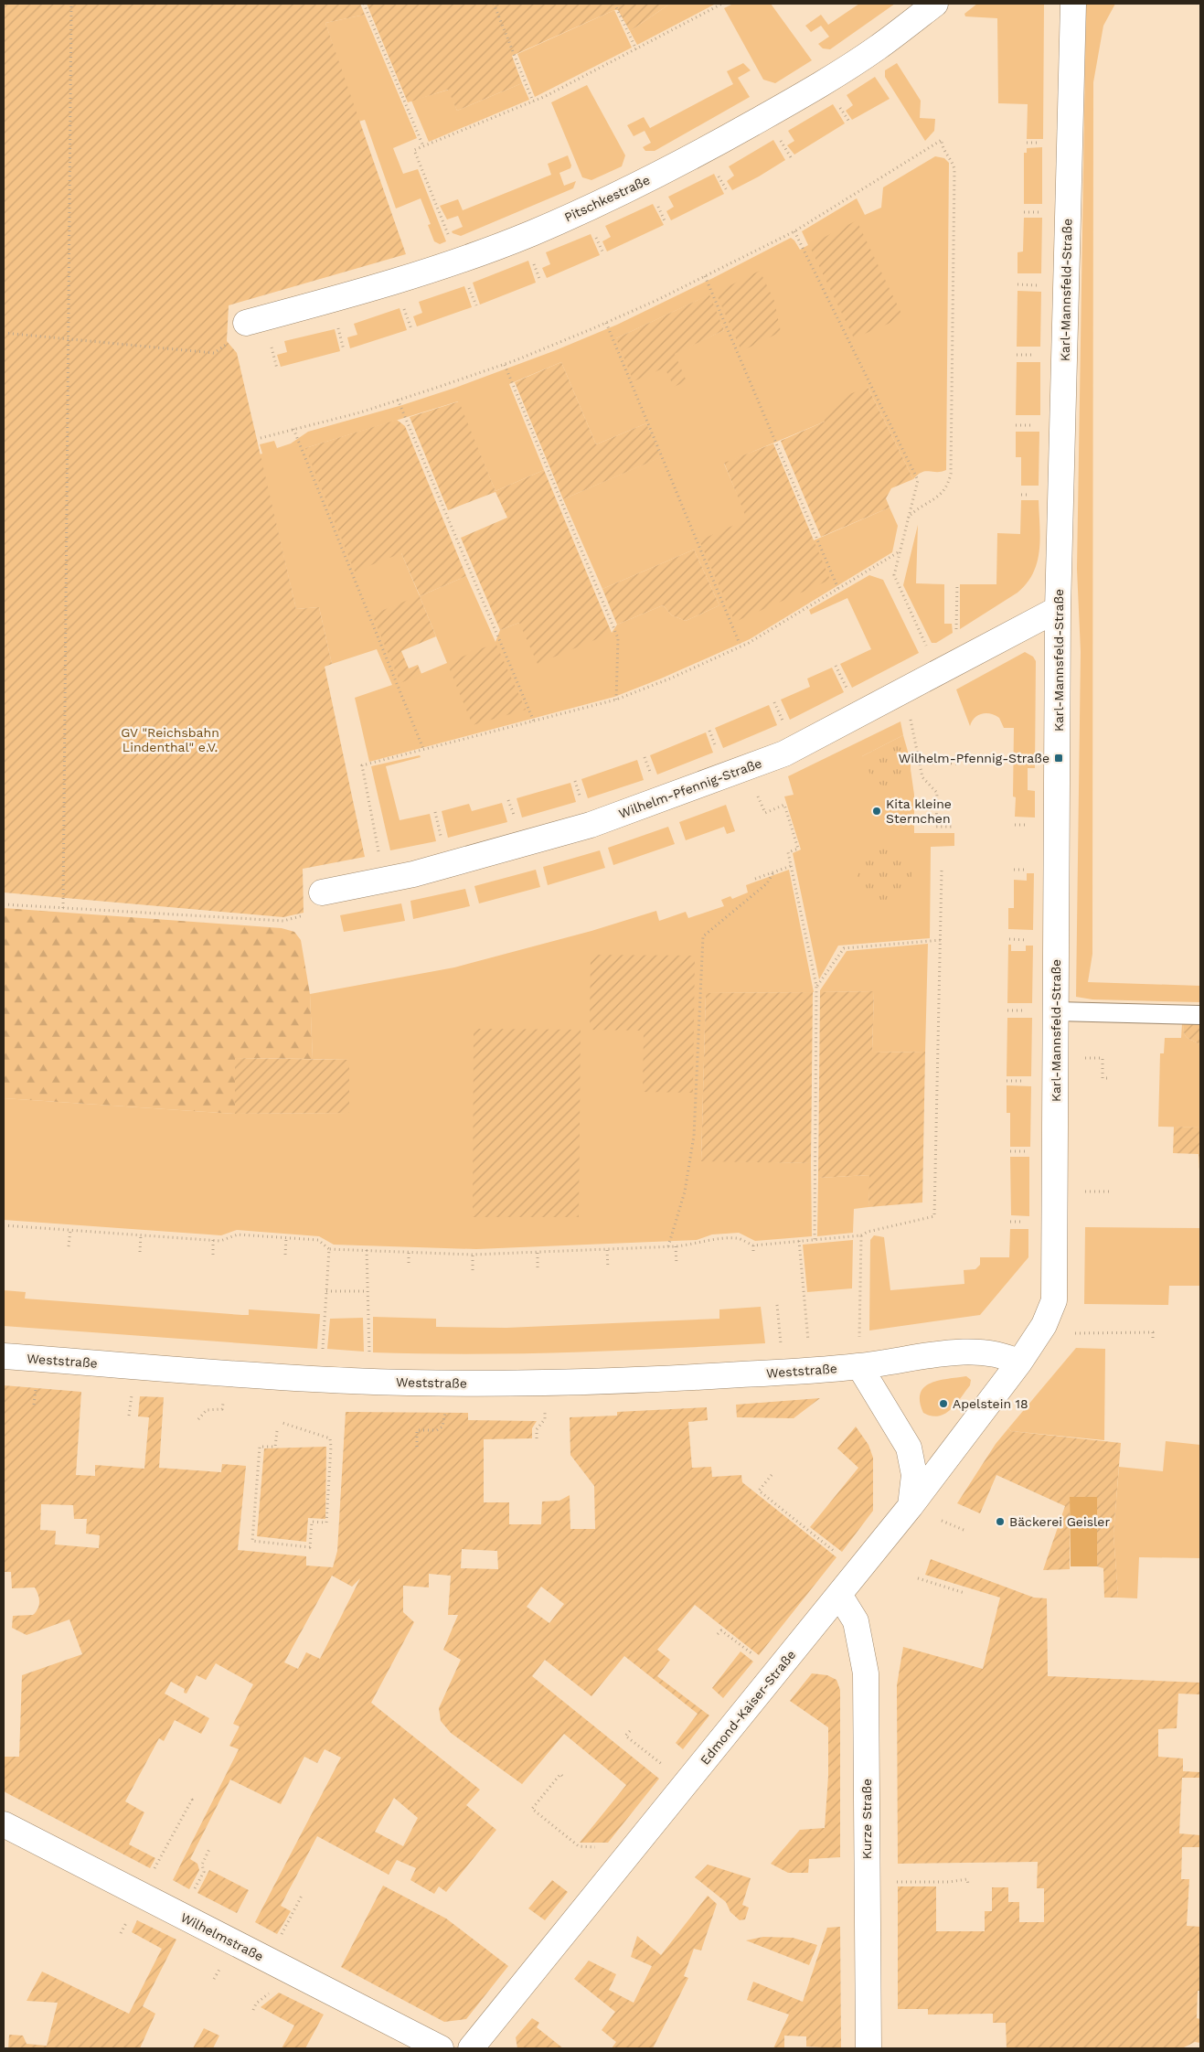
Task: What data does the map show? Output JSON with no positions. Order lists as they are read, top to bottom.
{
  "streets": {
    "street": [
      "Pitschkestraße",
      "Karl-Mannsfeld-Straße",
      "Wilhelm-Pfennig-Straße",
      "Weststraße",
      "Edmond-Kaiser-Straße",
      "Kurze Straße",
      "Wilhelmstraße"
    ]
  },
  "crossings": [
    ["Karl-Mannsfeld-Straße", "Wilhelm-Pfennig-Straße"],
    ["Karl-Mannsfeld-Straße", "Weststraße"],
    ["Karl-Mannsfeld-Straße", "Edmond-Kaiser-Straße"],
    ["Weststraße", "Edmond-Kaiser-Straße"],
    ["Edmond-Kaiser-Straße", "Kurze Straße"]
  ],
  "parks": ["GV \"Reichsbahn Lindenthal\" e.V."],
  "places": {
    "transit": ["Wilhelm-Pfennig-Straße"],
    "other": ["Kita kleine Sternchen", "Apelstein 18", "Bäckerei Geisler"]
  }
}
